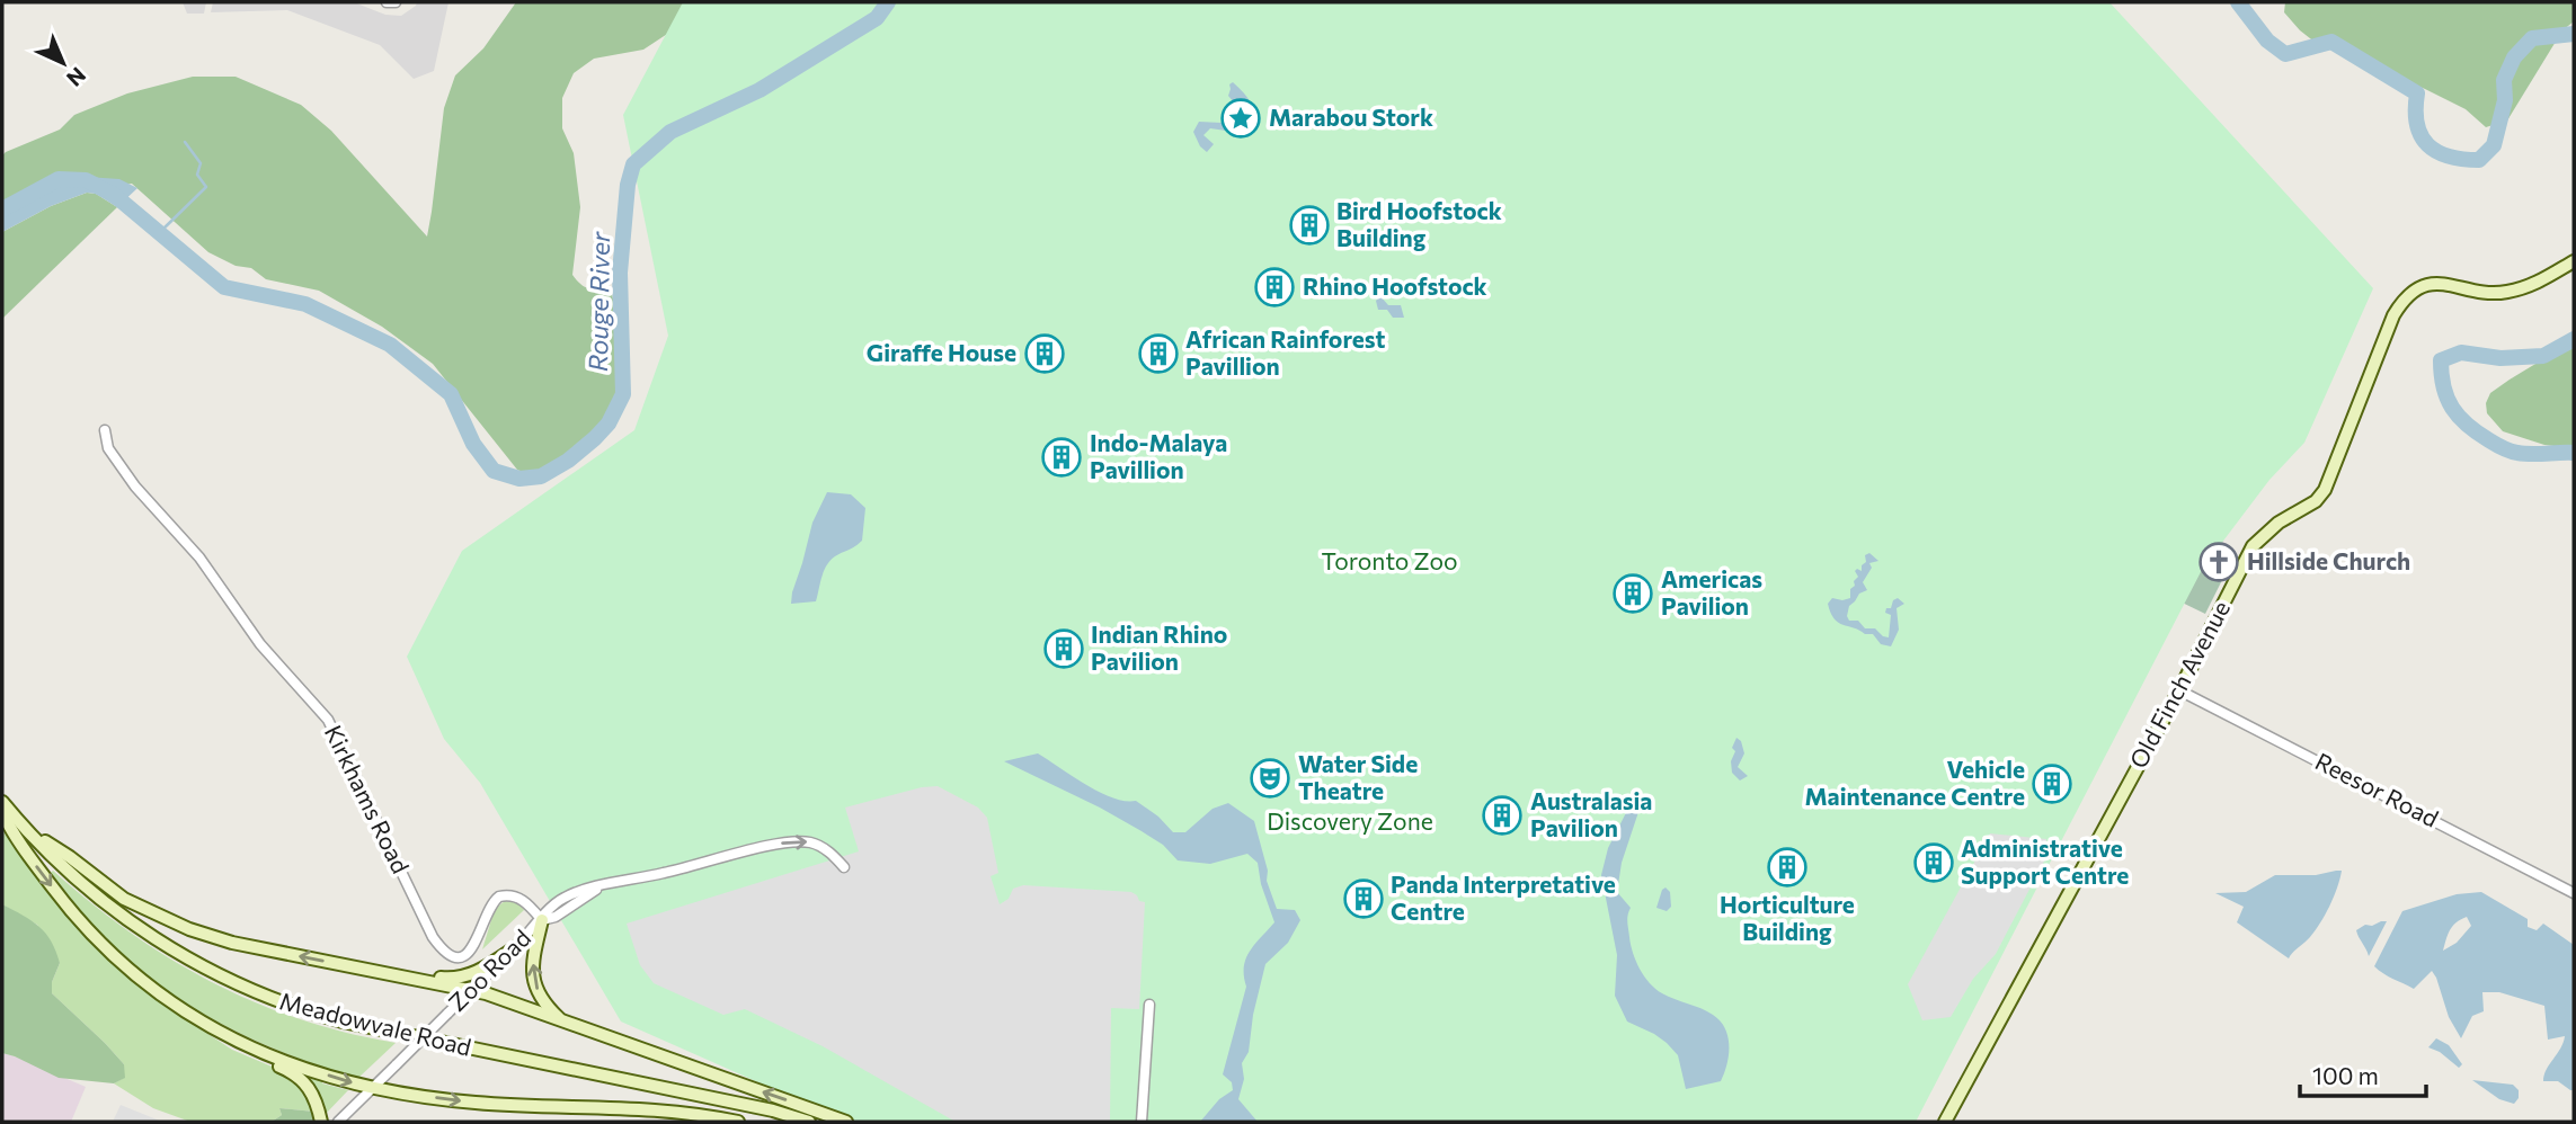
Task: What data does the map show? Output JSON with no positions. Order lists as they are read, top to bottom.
{
  "streets": {
    "main road": ["Old Finch Avenue", "Meadowvale Road"],
    "street": ["Reesor Road", "Kirkhams Road", "Zoo Road"]
  },
  "crossings": [
    ["Old Finch Avenue", "Reesor Road"],
    ["Kirkhams Road", "Zoo Road"]
  ],
  "one_way": ["Zoo Road"],
  "water": ["Rouge River"],
  "parks": ["Toronto Zoo", "Discovery Zone"],
  "places": {
    "place": ["Marabou Stork"],
    "building": [
      "Bird Hoofstock Building",
      "Rhino Hoofstock",
      "Giraffe House",
      "African Rainforest Pavillion",
      "Indo-Malaya Pavillion",
      "Americas Pavilion",
      "Indian Rhino Pavilion",
      "Vehicle Maintenance Centre",
      "Australasia Pavilion",
      "Administrative Support Centre",
      "Horticulture Building",
      "Panda Interpretative Centre"
    ],
    "church": ["Hillside Church"],
    "theatre": ["Water Side Theatre"]
  },
  "scale_bar": "100 m",
  "north": "bottom right"
}
